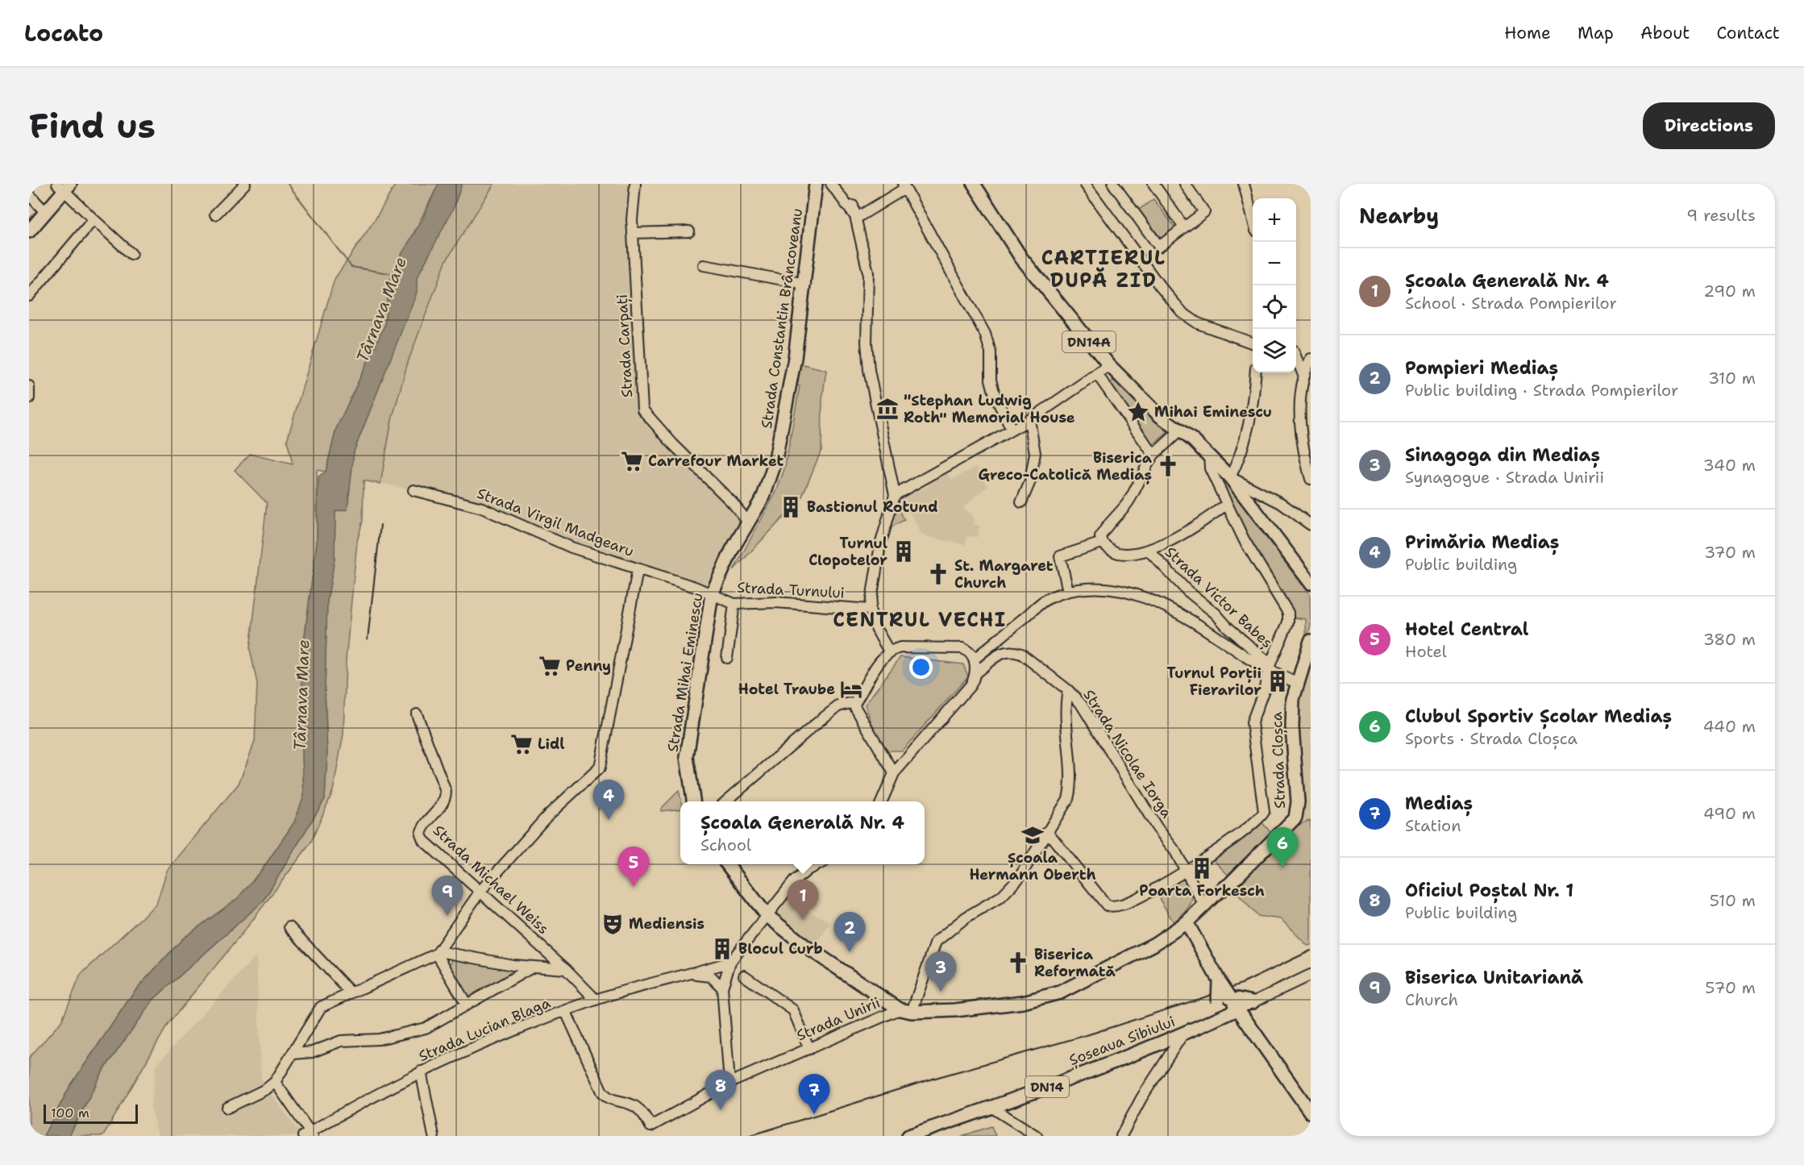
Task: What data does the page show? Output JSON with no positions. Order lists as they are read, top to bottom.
{
  "streets": {
    "main road": [
      "Strada Constantin Brâncoveanu",
      "DN14A",
      "Strada Mihai Eminescu",
      "Strada Cloșca",
      "Strada Unirii",
      "Șoseaua Sibiului",
      "DN14"
    ],
    "street": [
      "Strada Carpați",
      "Strada Virgil Madgearu",
      "Strada Turnului",
      "Strada Victor Babeș",
      "Strada Nicolae Iorga",
      "Strada Michael Weiss",
      "Strada Lucian Blaga"
    ]
  },
  "crossings": [
    ["Strada Constantin Brâncoveanu", "Strada Carpați"],
    ["Strada Constantin Brâncoveanu", "Strada Mihai Eminescu"],
    ["Strada Carpați", "Strada Mihai Eminescu"],
    ["Strada Virgil Madgearu", "Strada Turnului"],
    ["Strada Virgil Madgearu", "Strada Mihai Eminescu"],
    ["Strada Turnului", "Strada Mihai Eminescu"],
    ["Strada Nicolae Iorga", "Strada Cloșca"],
    ["Strada Cloșca", "Strada Unirii"],
    ["Strada Michael Weiss", "Strada Lucian Blaga"],
    ["Strada Unirii", "Strada Lucian Blaga"]
  ],
  "districts": ["CARTIERUL DUPĂ ZID", "CENTRUL VECHI"],
  "water": ["Târnava Mare"],
  "places": {
    "museum": ["\"Stephan Ludwig Roth\" Memorial House"],
    "place": ["Mihai Eminescu"],
    "supermarket": ["Carrefour Market", "Penny", "Lidl"],
    "church": ["Biserica Greco-Catolică Mediaș", "St. Margaret Church", "Biserica Reformată"],
    "building": [
      "Bastionul Rotund",
      "Turnul Clopotelor",
      "Turnul Porții Fierarilor",
      "Poarta Forkesch",
      "Blocul Curb"
    ],
    "hotel": ["Hotel Traube"],
    "school or university": ["Școala Hermann Oberth"],
    "theatre": ["Mediensis"]
  },
  "scale_bar": "100 m",
  "page": {
    "header": "Locato",
    "nav": [
      "Home",
      "Map",
      "About",
      "Contact"
    ],
    "buttons": "Directions",
    "title": "Find us",
    "heading": ["Nearby", "9 results"],
    "map_buttons": ["+", "−"],
    "list": [
      {
        "mark": "1",
        "name": "Școala Generală Nr. 4",
        "note": "School · Strada Pompierilor",
        "value": "290 m"
      },
      {
        "mark": "2",
        "name": "Pompieri Mediaș",
        "note": "Public building · Strada Pompierilor",
        "value": "310 m"
      },
      {
        "mark": "3",
        "name": "Sinagoga din Mediaș",
        "note": "Synagogue · Strada Unirii",
        "value": "340 m"
      },
      {
        "mark": "4",
        "name": "Primăria Mediaș",
        "note": "Public building",
        "value": "370 m"
      },
      {
        "mark": "5",
        "name": "Hotel Central",
        "note": "Hotel",
        "value": "380 m"
      },
      {
        "mark": "6",
        "name": "Clubul Sportiv Școlar Mediaș",
        "note": "Sports · Strada Cloșca",
        "value": "440 m"
      },
      {
        "mark": "7",
        "name": "Mediaș",
        "note": "Station",
        "value": "490 m"
      },
      {
        "mark": "8",
        "name": "Oficiul Poștal Nr. 1",
        "note": "Public building",
        "value": "510 m"
      },
      {
        "mark": "9",
        "name": "Biserica Unitariană",
        "note": "Church",
        "value": "570 m"
      }
    ],
    "pins": [
      "4",
      "6",
      "5",
      "9",
      "1",
      "2",
      "3",
      "8",
      "7"
    ],
    "popup": ["Școala Generală Nr. 4", "School"],
    "scale": "100 m"
  }
}
